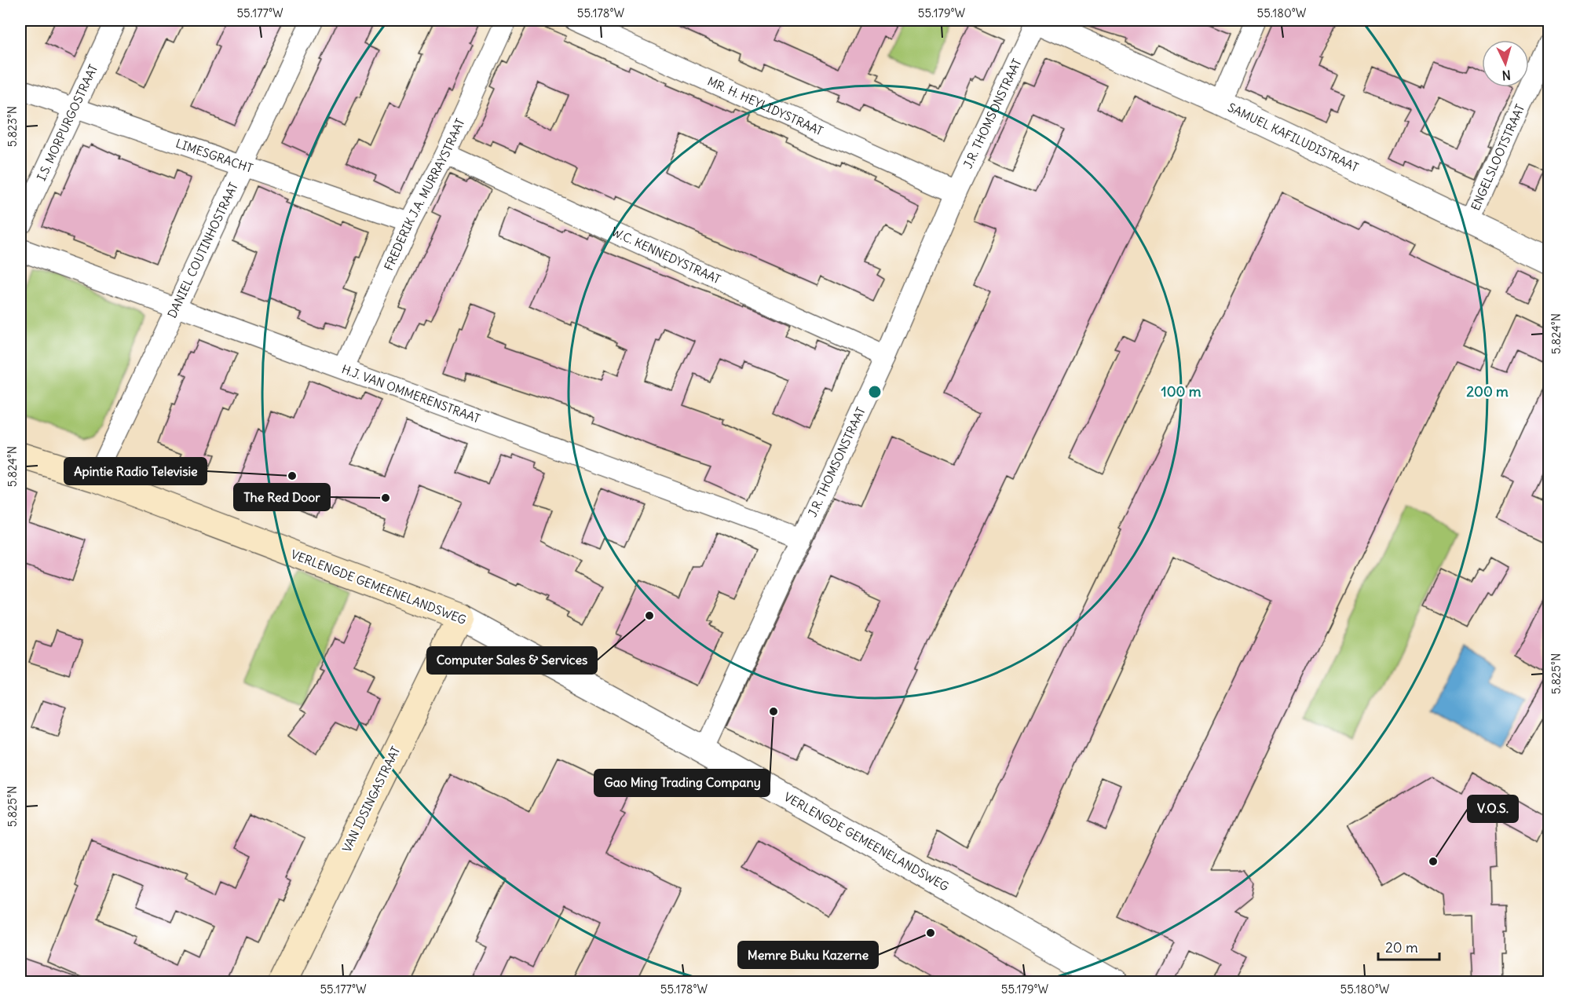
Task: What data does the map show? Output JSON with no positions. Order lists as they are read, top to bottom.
{
  "streets": {
    "main road": ["VERLENGDE GEMEENELANDSWEG", "VAN IDSINGASTRAAT"],
    "street": [
      "MR. H. HEYLIDYSTRAAT",
      "J.R. THOMSONSTRAAT",
      "I.S. MORPURGOSTRAAT",
      "SAMUEL KAFILUDISTRAAT",
      "LIMESGRACHT",
      "ENGELSLOOTSTRAAT",
      "FREDERIK J.A. MURRAYSTRAAT",
      "DANIEL COUTINHOSTRAAT",
      "W.C. KENNEDYSTRAAT",
      "H.J. VAN OMMERENSTRAAT"
    ]
  },
  "crossings": [
    ["MR. H. HEYLIDYSTRAAT", "J.R. THOMSONSTRAAT"],
    ["J.R. THOMSONSTRAAT", "SAMUEL KAFILUDISTRAAT"],
    ["J.R. THOMSONSTRAAT", "W.C. KENNEDYSTRAAT"],
    ["J.R. THOMSONSTRAAT", "H.J. VAN OMMERENSTRAAT"],
    ["J.R. THOMSONSTRAAT", "VERLENGDE GEMEENELANDSWEG"],
    ["I.S. MORPURGOSTRAAT", "LIMESGRACHT"],
    ["SAMUEL KAFILUDISTRAAT", "ENGELSLOOTSTRAAT"],
    ["LIMESGRACHT", "FREDERIK J.A. MURRAYSTRAAT"],
    ["LIMESGRACHT", "DANIEL COUTINHOSTRAAT"],
    ["FREDERIK J.A. MURRAYSTRAAT", "W.C. KENNEDYSTRAAT"],
    ["FREDERIK J.A. MURRAYSTRAAT", "H.J. VAN OMMERENSTRAAT"],
    ["DANIEL COUTINHOSTRAAT", "H.J. VAN OMMERENSTRAAT"],
    ["DANIEL COUTINHOSTRAAT", "VERLENGDE GEMEENELANDSWEG"],
    ["VERLENGDE GEMEENELANDSWEG", "VAN IDSINGASTRAAT"]
  ],
  "places": [
    "Apintie Radio Televisie",
    "The Red Door",
    "Computer Sales & Services",
    "Gao Ming Trading Company",
    "V.O.S.",
    "Memre Buku Kazerne"
  ],
  "scale_bar": "20 m",
  "north": "bottom",
  "coordinates": [
    "55.177°W",
    "55.178°W",
    "55.179°W",
    "55.180°W",
    "5.823°N",
    "5.824°N",
    "5.825°N"
  ],
  "rings": ["100 m", "200 m"]
}
